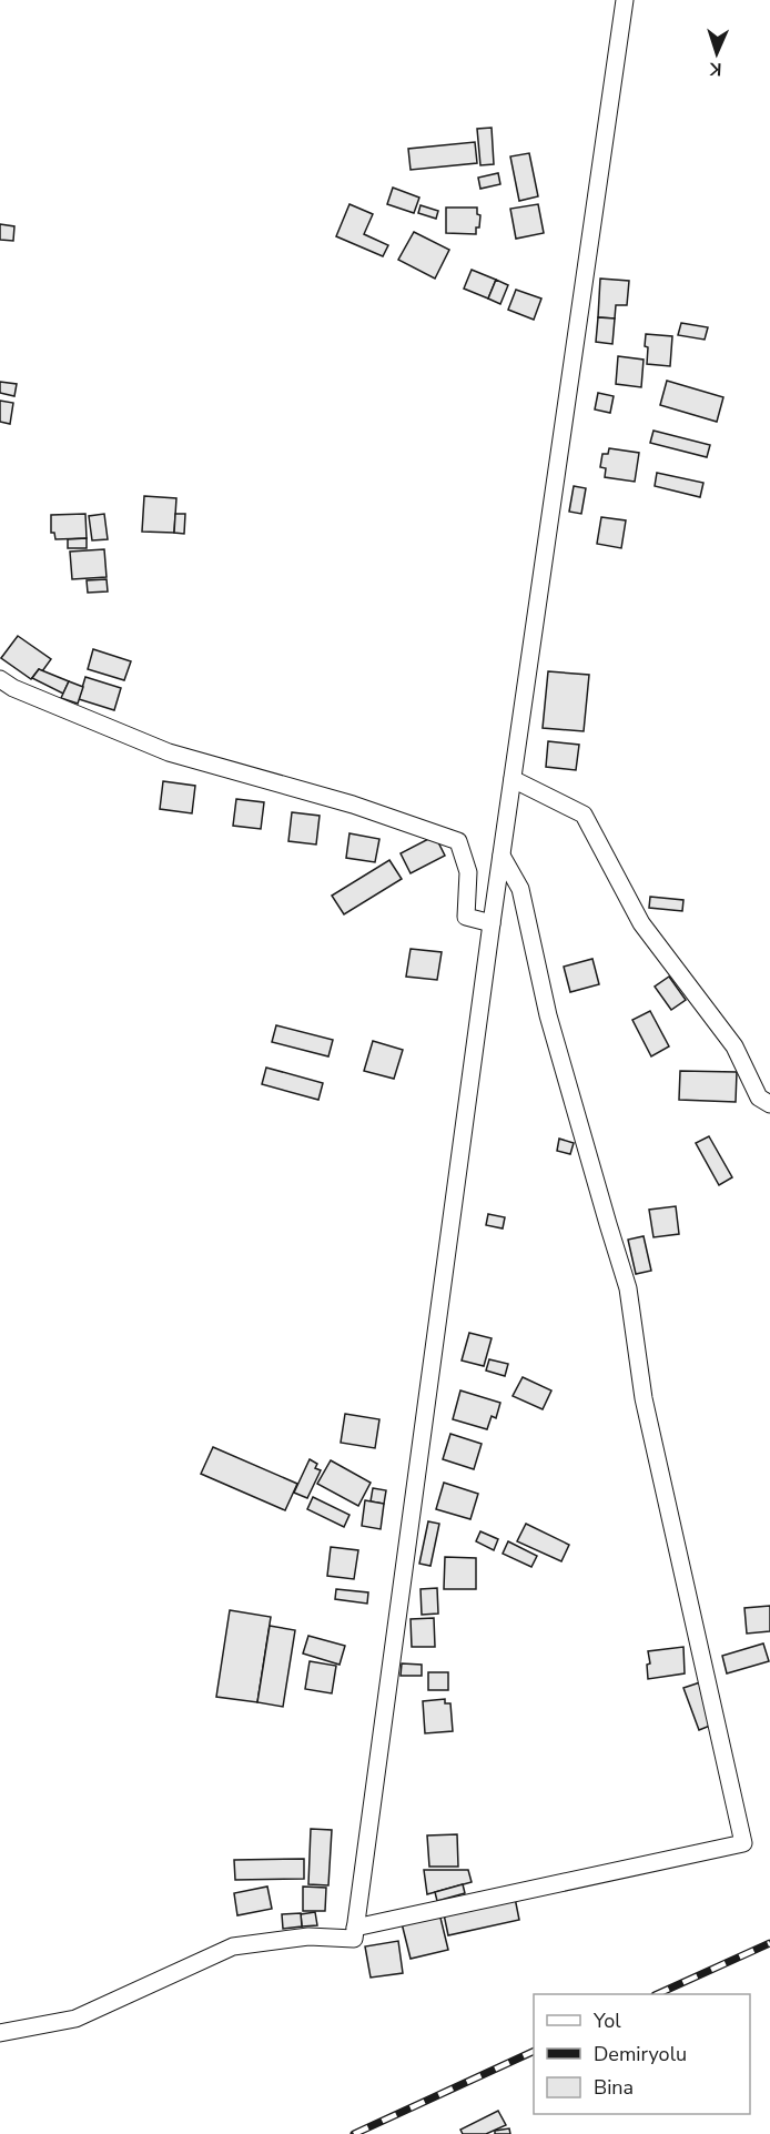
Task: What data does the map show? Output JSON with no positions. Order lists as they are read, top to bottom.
{
  "legend": ["Yol", "Demiryolu", "Bina"],
  "north": "bottom"
}
